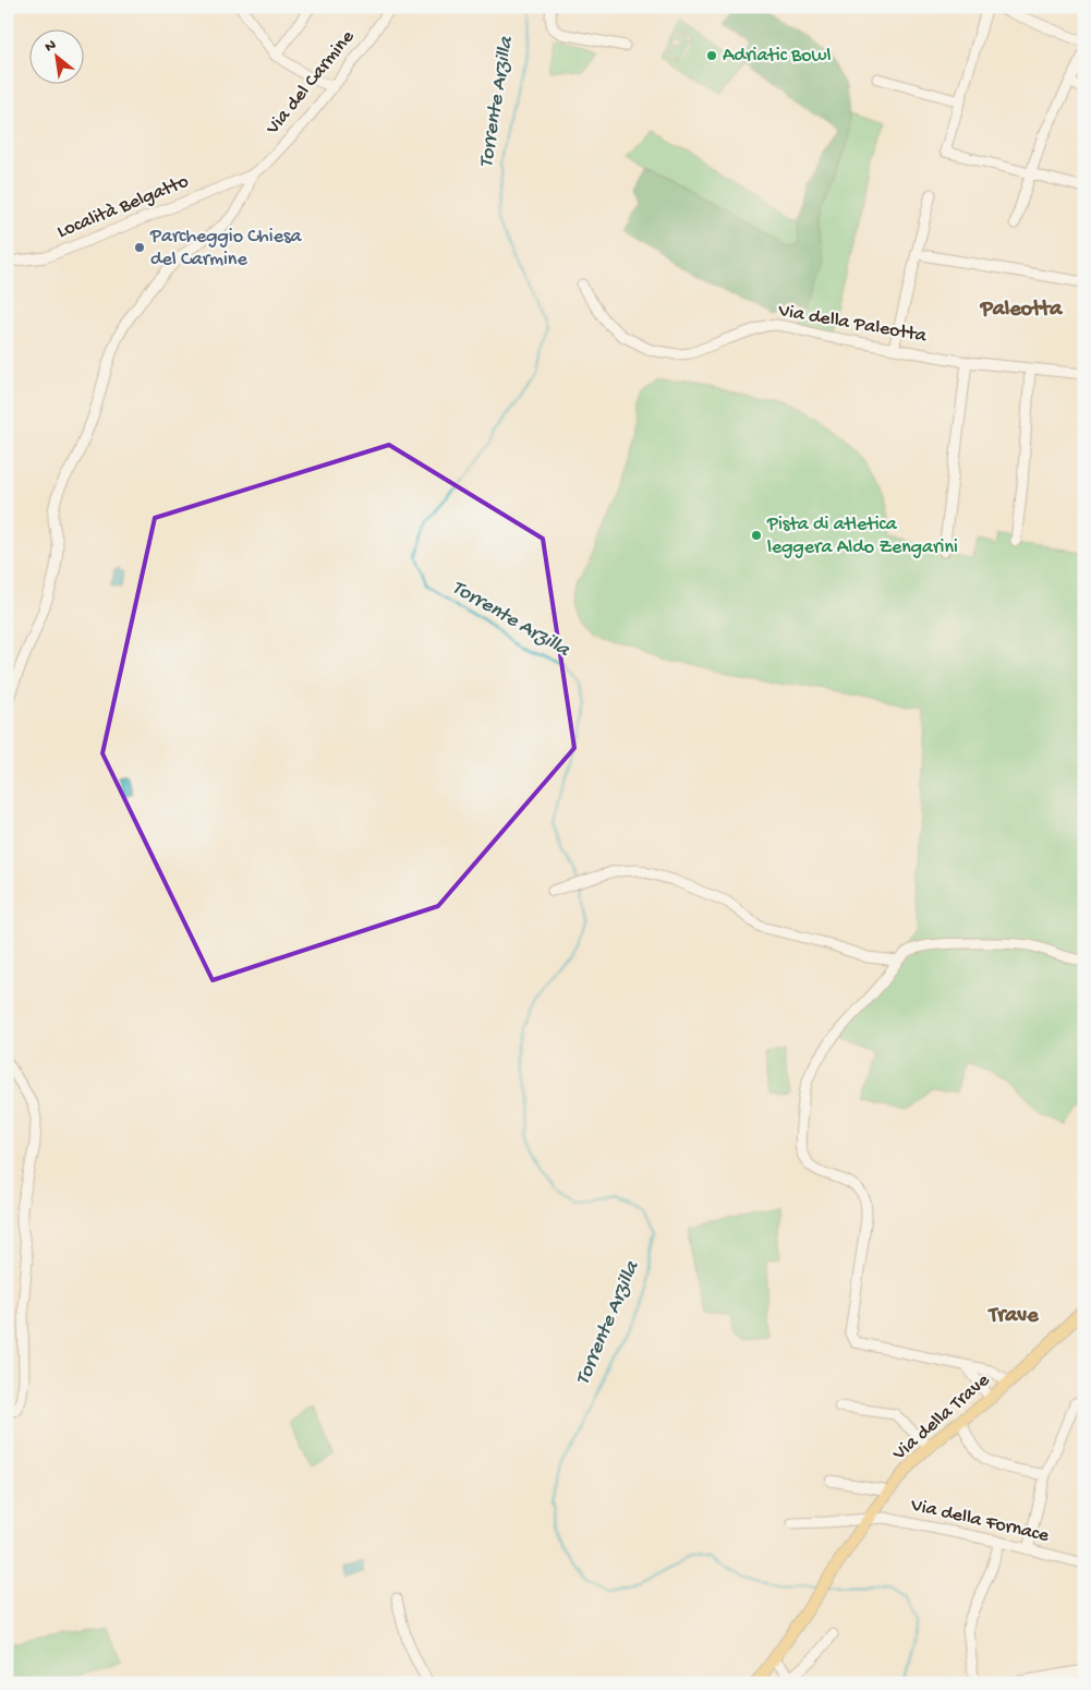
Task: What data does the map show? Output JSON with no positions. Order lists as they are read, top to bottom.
{
  "streets": {
    "main road": ["Via della Trave"],
    "street": [
      "Via del Carmine",
      "Località Belgatto",
      "Via della Paleotta",
      "Via della Fornace"
    ]
  },
  "crossings": [
    ["Via del Carmine", "Località Belgatto"],
    ["Via della Trave", "Via della Fornace"]
  ],
  "districts": ["Paleotta", "Trave"],
  "water": ["Torrente Arzilla"],
  "places": ["Adriatic Bowl", "Parcheggio Chiesa del Carmine", "Pista di atletica leggera Aldo Zengarini"],
  "north": "top left"
}
